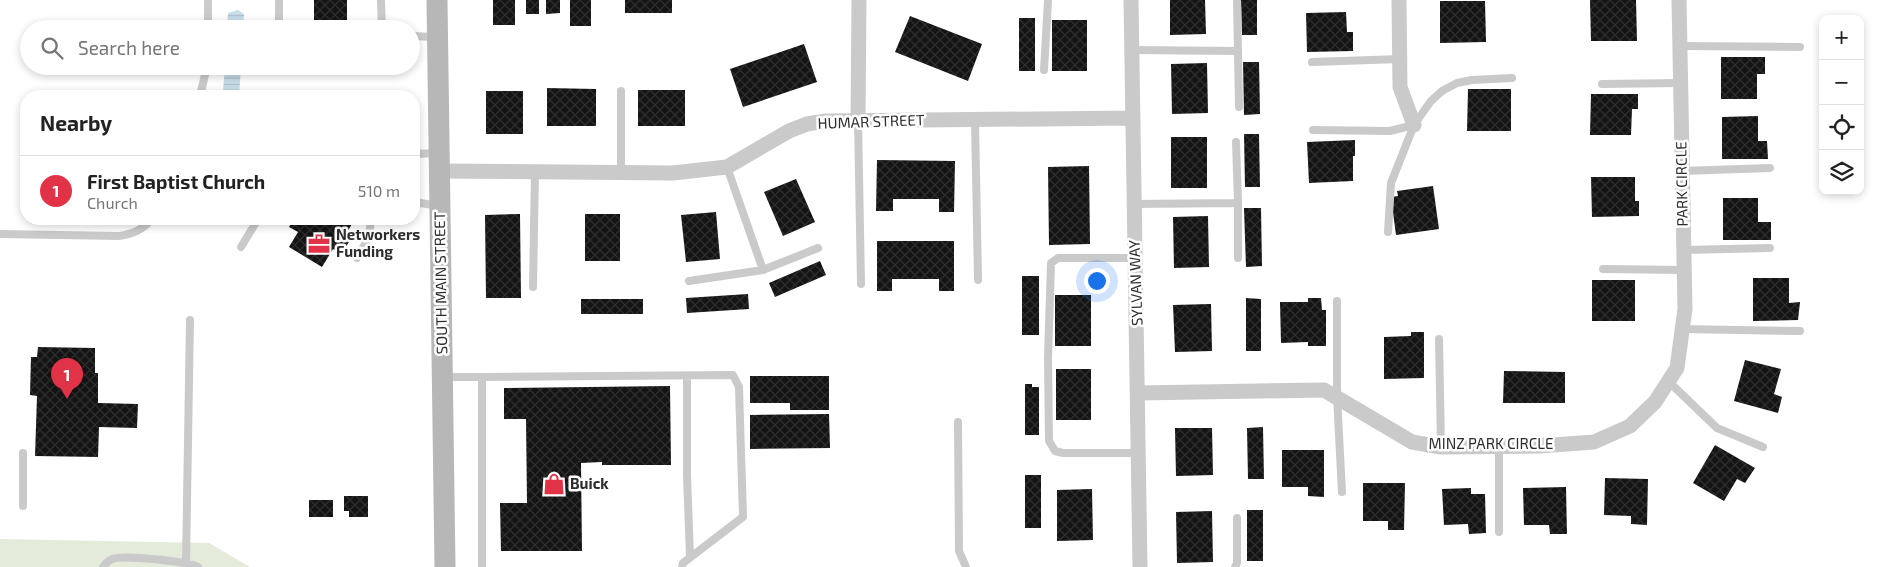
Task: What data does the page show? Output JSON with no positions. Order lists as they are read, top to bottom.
{
  "streets": {
    "main road": ["SOUTH MAIN STREET"],
    "street": [
      "HUMAR STREET",
      "PARK CIRCLE",
      "SYLVAN WAY",
      "MINZ PARK CIRCLE"
    ]
  },
  "crossings": [
    ["HUMAR STREET", "SOUTH MAIN STREET"],
    ["HUMAR STREET", "SYLVAN WAY"],
    ["PARK CIRCLE", "MINZ PARK CIRCLE"],
    ["SYLVAN WAY", "MINZ PARK CIRCLE"]
  ],
  "places": {
    "office": ["Networkers Funding"],
    "shop": ["Buick"]
  },
  "page": {
    "map_buttons": ["+", "−"],
    "search": "Search here",
    "heading": "Nearby",
    "list": [
      {
        "mark": "1",
        "name": "First Baptist Church",
        "note": "Church",
        "value": "510 m"
      }
    ],
    "pins": "1"
  }
}
